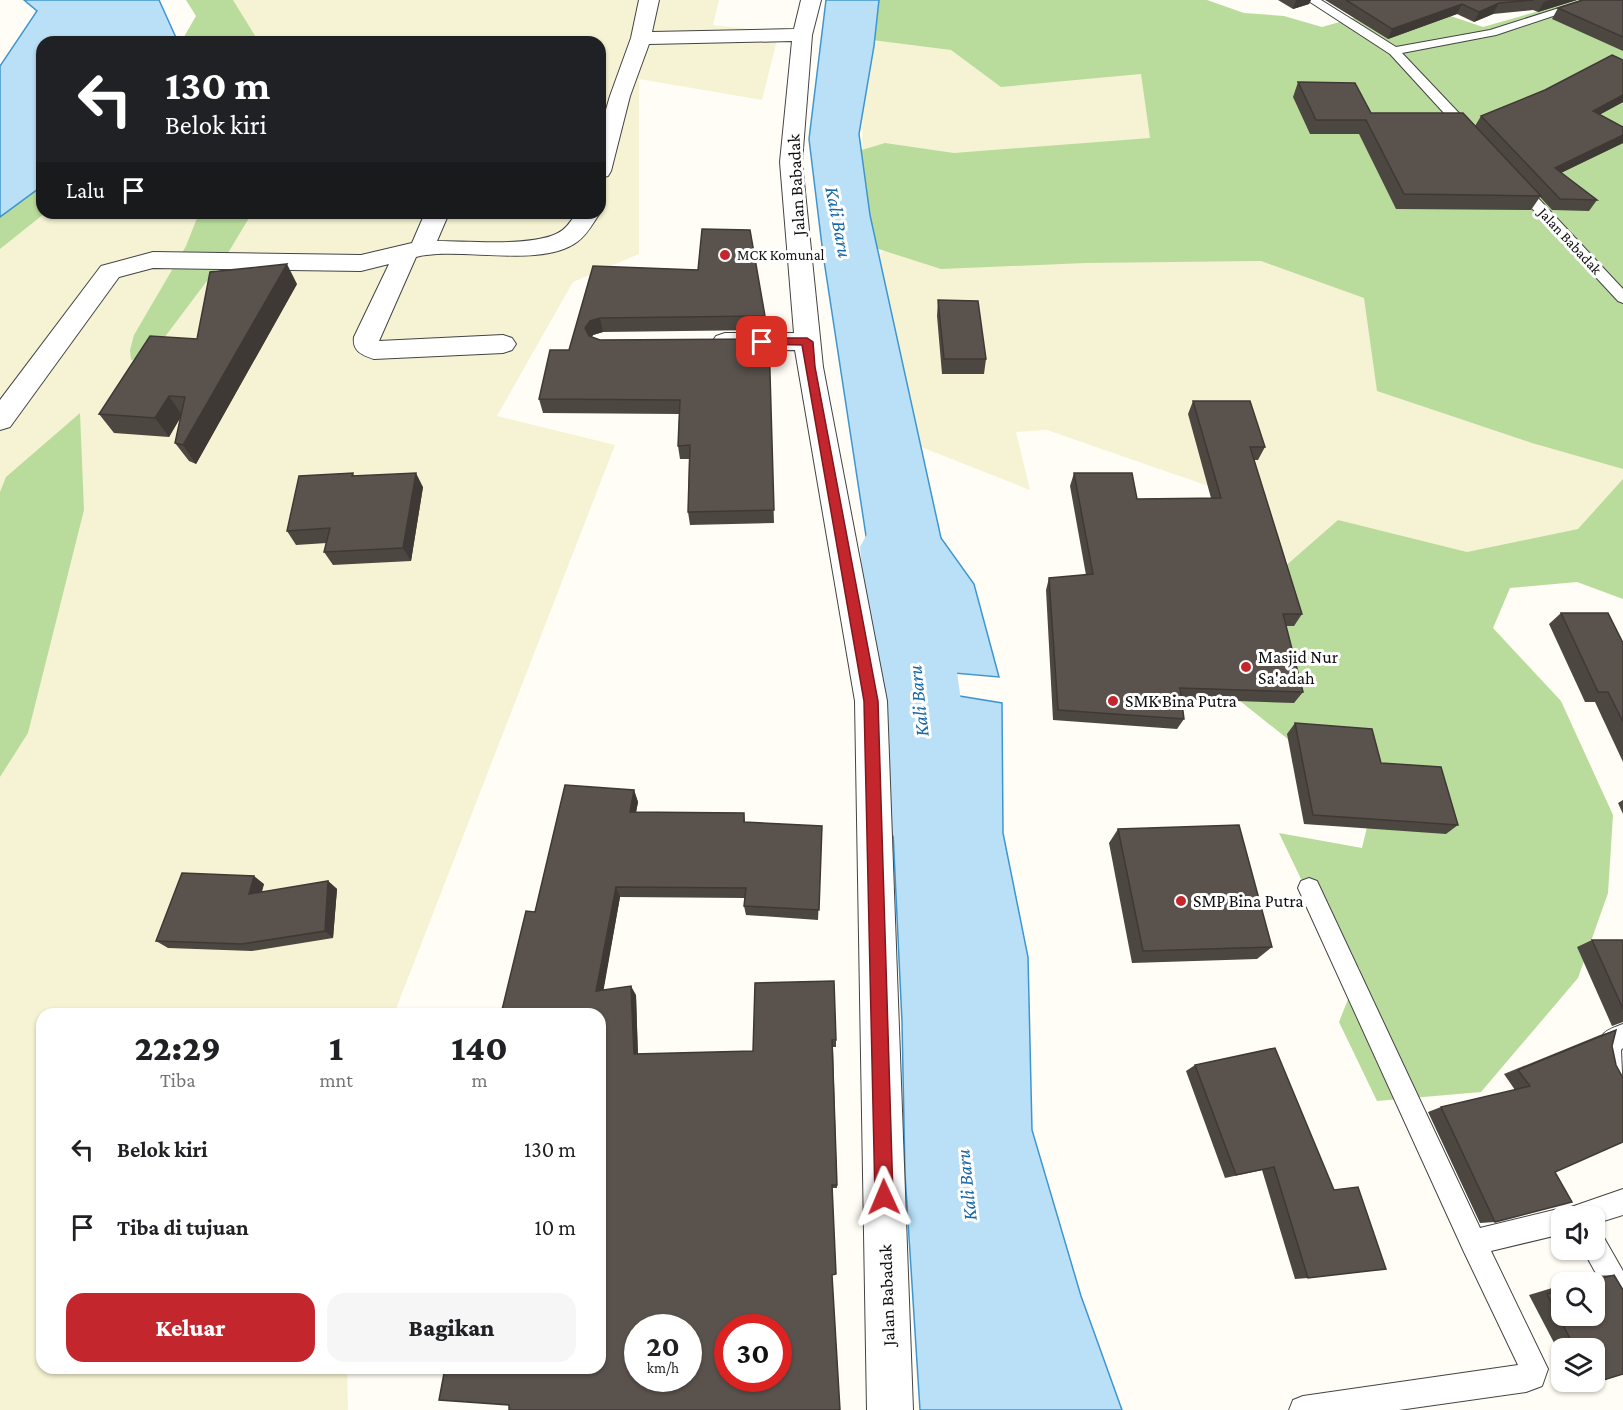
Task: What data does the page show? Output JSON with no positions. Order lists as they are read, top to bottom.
{
  "streets": {
    "street": ["Jalan Babadak"]
  },
  "water": ["Kali Baru"],
  "places": [
    "MCK Komunal",
    "Masjid Nur Sa'adah",
    "SMK Bina Putra",
    "SMP Bina Putra"
  ],
  "page": {
    "turn": ["130 m", "Belok kiri"],
    "then": "Lalu",
    "eta": [
      "22:29",
      "Tiba",
      "1",
      "mnt",
      "140",
      "m"
    ],
    "list": [
      {
        "name": "Belok kiri",
        "value": "130 m"
      },
      {
        "name": "Tiba di tujuan",
        "value": "10 m"
      }
    ],
    "buttons": ["Keluar", "Bagikan"],
    "speed": "20 km/h",
    "limit": "30"
  }
}
